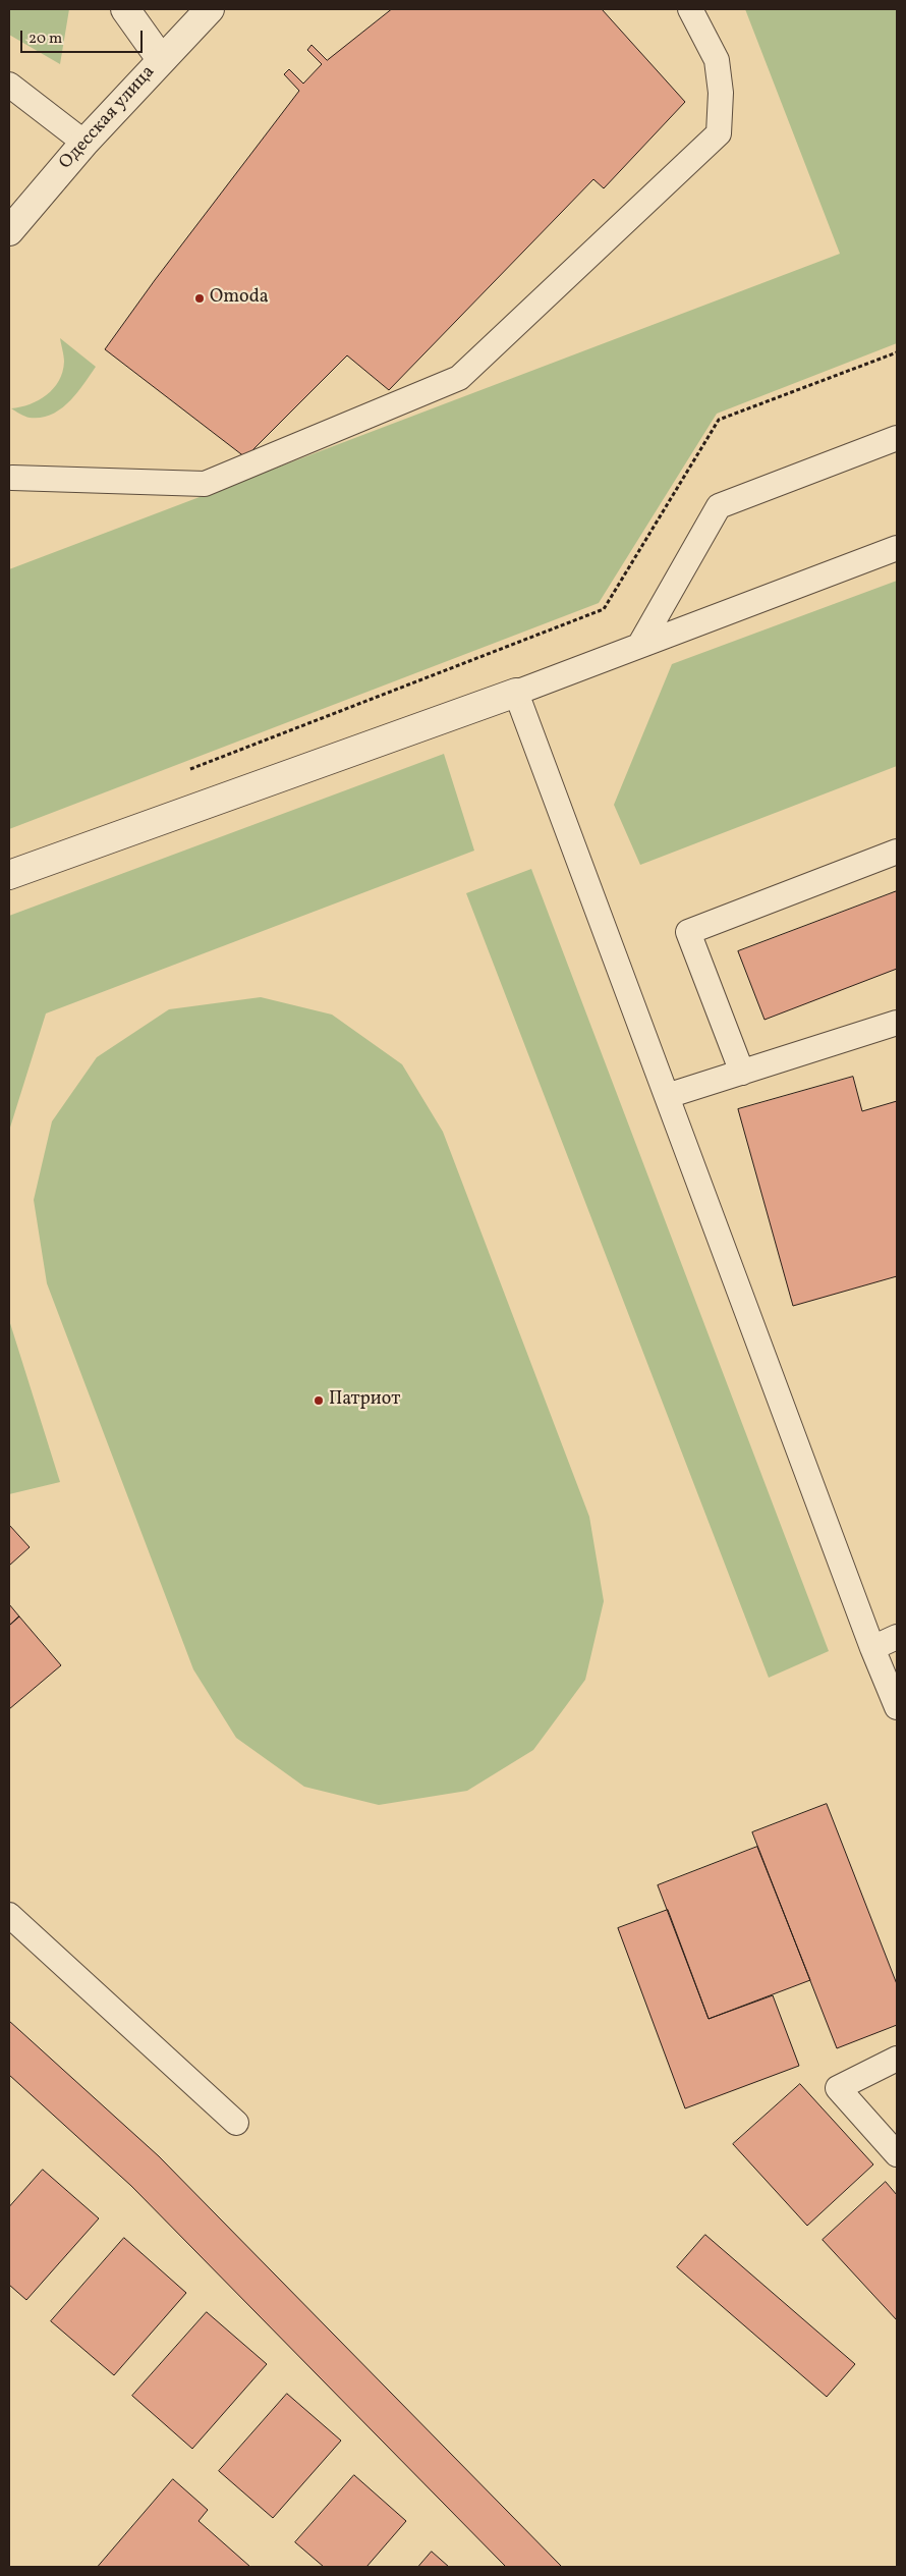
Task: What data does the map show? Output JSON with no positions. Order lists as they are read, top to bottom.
{
  "streets": {
    "street": ["Одесская улица"]
  },
  "places": ["Omoda", "Патриот"],
  "scale_bar": "20 m"
}
